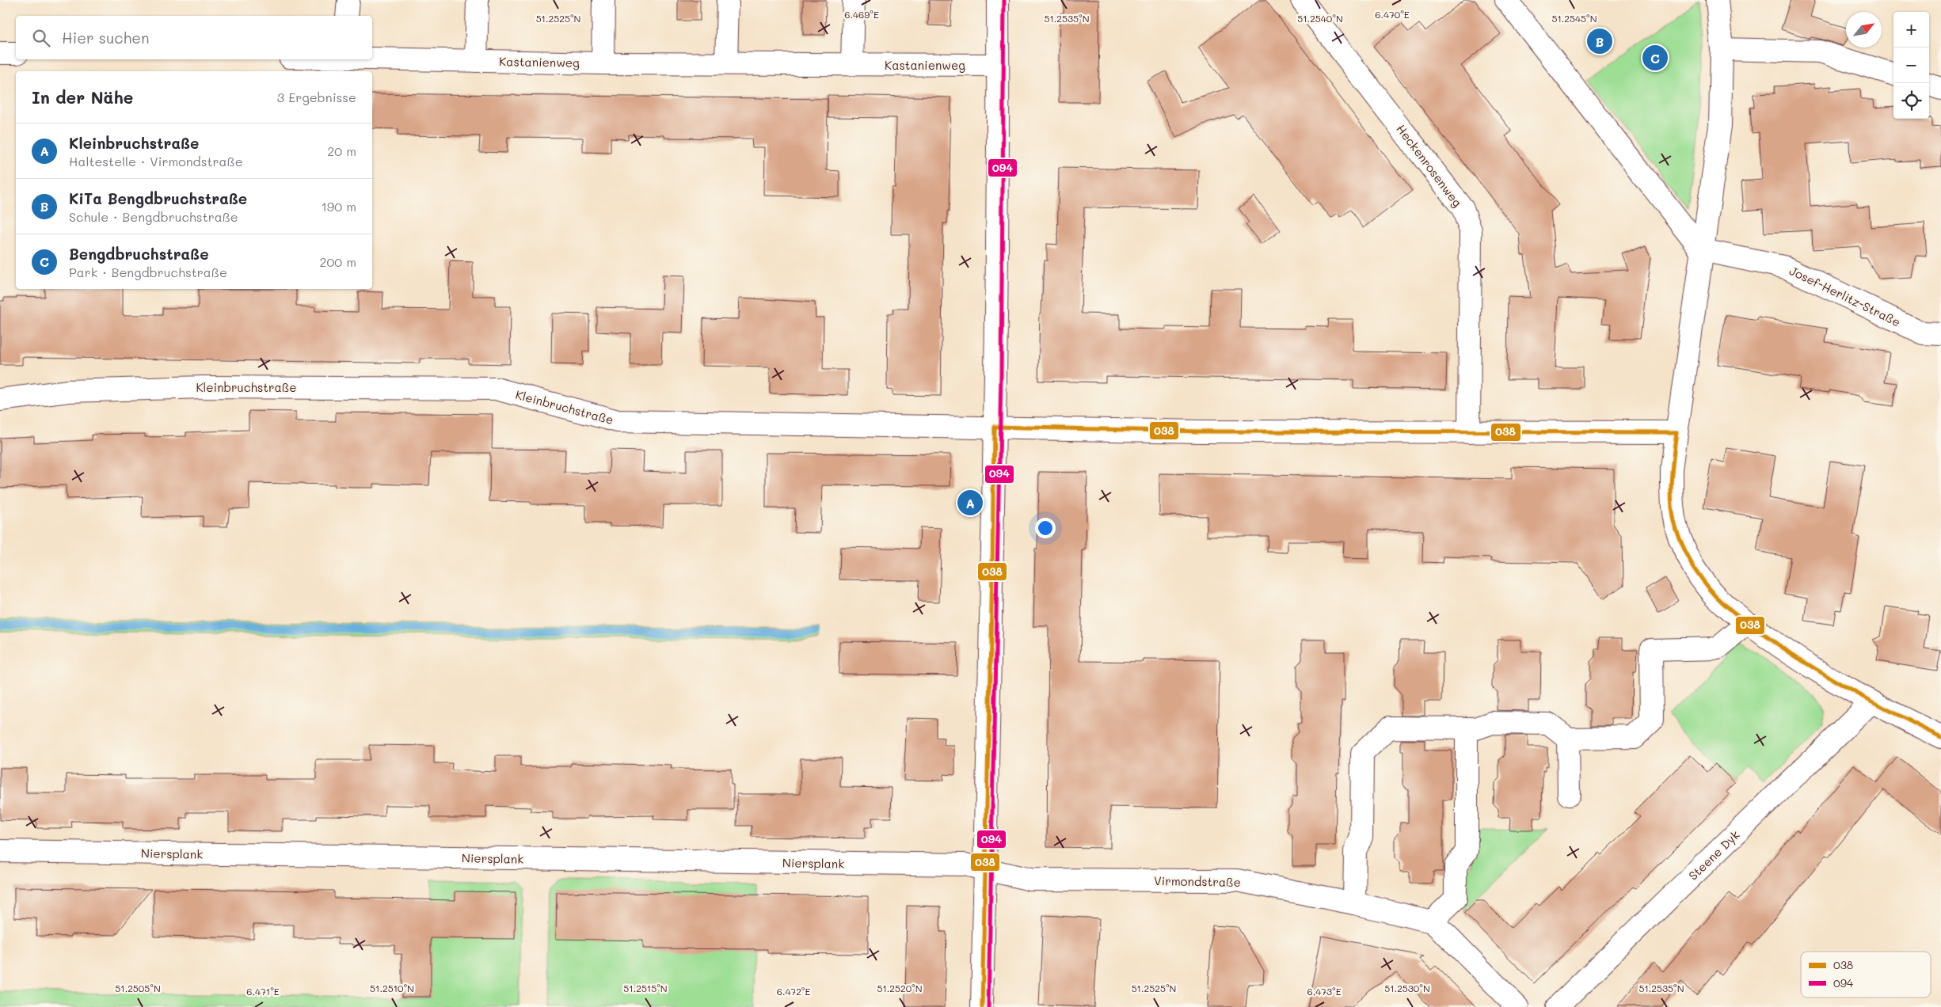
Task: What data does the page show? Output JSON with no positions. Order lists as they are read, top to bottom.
{
  "streets": {
    "street": [
      "Kastanienweg",
      "Heckenrosenweg",
      "Josef-Herlitz-Straße",
      "Kleinbruchstraße",
      "Niersplank",
      "Steene Dyk",
      "Virmondstraße"
    ]
  },
  "crossings": [
    ["Heckenrosenweg", "Kleinbruchstraße"],
    ["Niersplank", "Virmondstraße"]
  ],
  "lines": ["transit line 094", "transit line 038"],
  "legend": ["038", "094"],
  "north": "top right",
  "page": {
    "map_buttons": ["+", "−"],
    "search": "Hier suchen",
    "pins": ["B", "C", "A"],
    "heading": ["In der Nähe", "3 Ergebnisse"],
    "list": [
      {
        "mark": "A",
        "name": "Kleinbruchstraße",
        "note": "Haltestelle · Virmondstraße",
        "value": "20 m"
      },
      {
        "mark": "B",
        "name": "KiTa Bengdbruchstraße",
        "note": "Schule · Bengdbruchstraße",
        "value": "190 m"
      },
      {
        "mark": "C",
        "name": "Bengdbruchstraße",
        "note": "Park · Bengdbruchstraße",
        "value": "200 m"
      }
    ]
  },
  "coordinates": [
    "6.469°E",
    "6.470°E",
    "51.2525°N",
    "51.2535°N",
    "51.2540°N",
    "51.2545°N",
    "51.2505°N",
    "51.2510°N",
    "51.2515°N",
    "51.2520°N",
    "51.2530°N",
    "6.471°E",
    "6.472°E",
    "6.473°E"
  ]
}
